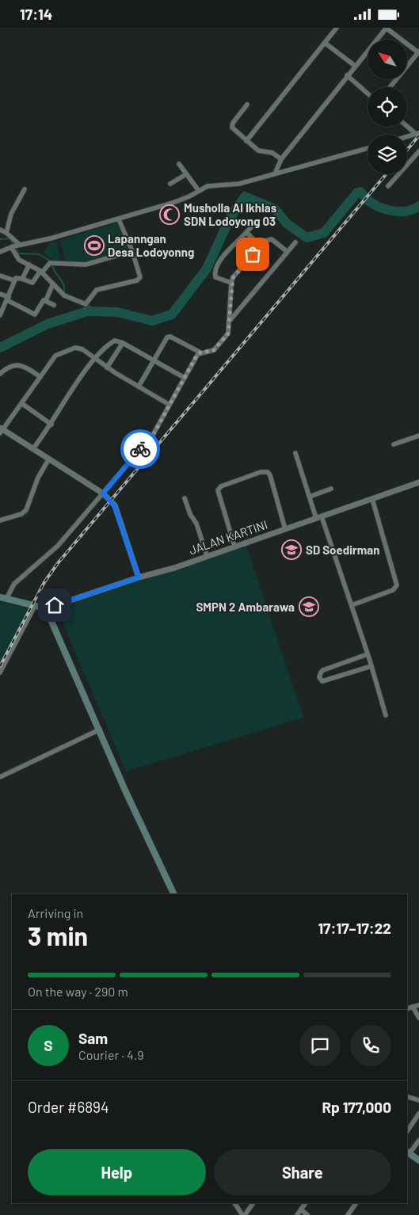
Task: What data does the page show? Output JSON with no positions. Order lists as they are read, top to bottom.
{
  "streets": {
    "street": ["JALAN KARTINI"]
  },
  "places": {
    "mosque": ["Musholla Al Ikhlas SDN Lodoyong 03"],
    "sports": ["Lapanngan Desa Lodoyonng"],
    "school or university": ["SD Soedirman", "SMPN 2 Ambarawa"]
  },
  "north": "top left",
  "page": {
    "status": "17:14",
    "heading": ["3 min", "Arriving in", "17:17–17:22"],
    "panel": [
      "Sam",
      "Courier · 4.9",
      "Order #6894",
      "Rp 177,000"
    ],
    "bar": "On the way · 290 m",
    "round": "S",
    "buttons": ["Help", "Share"]
  }
}
